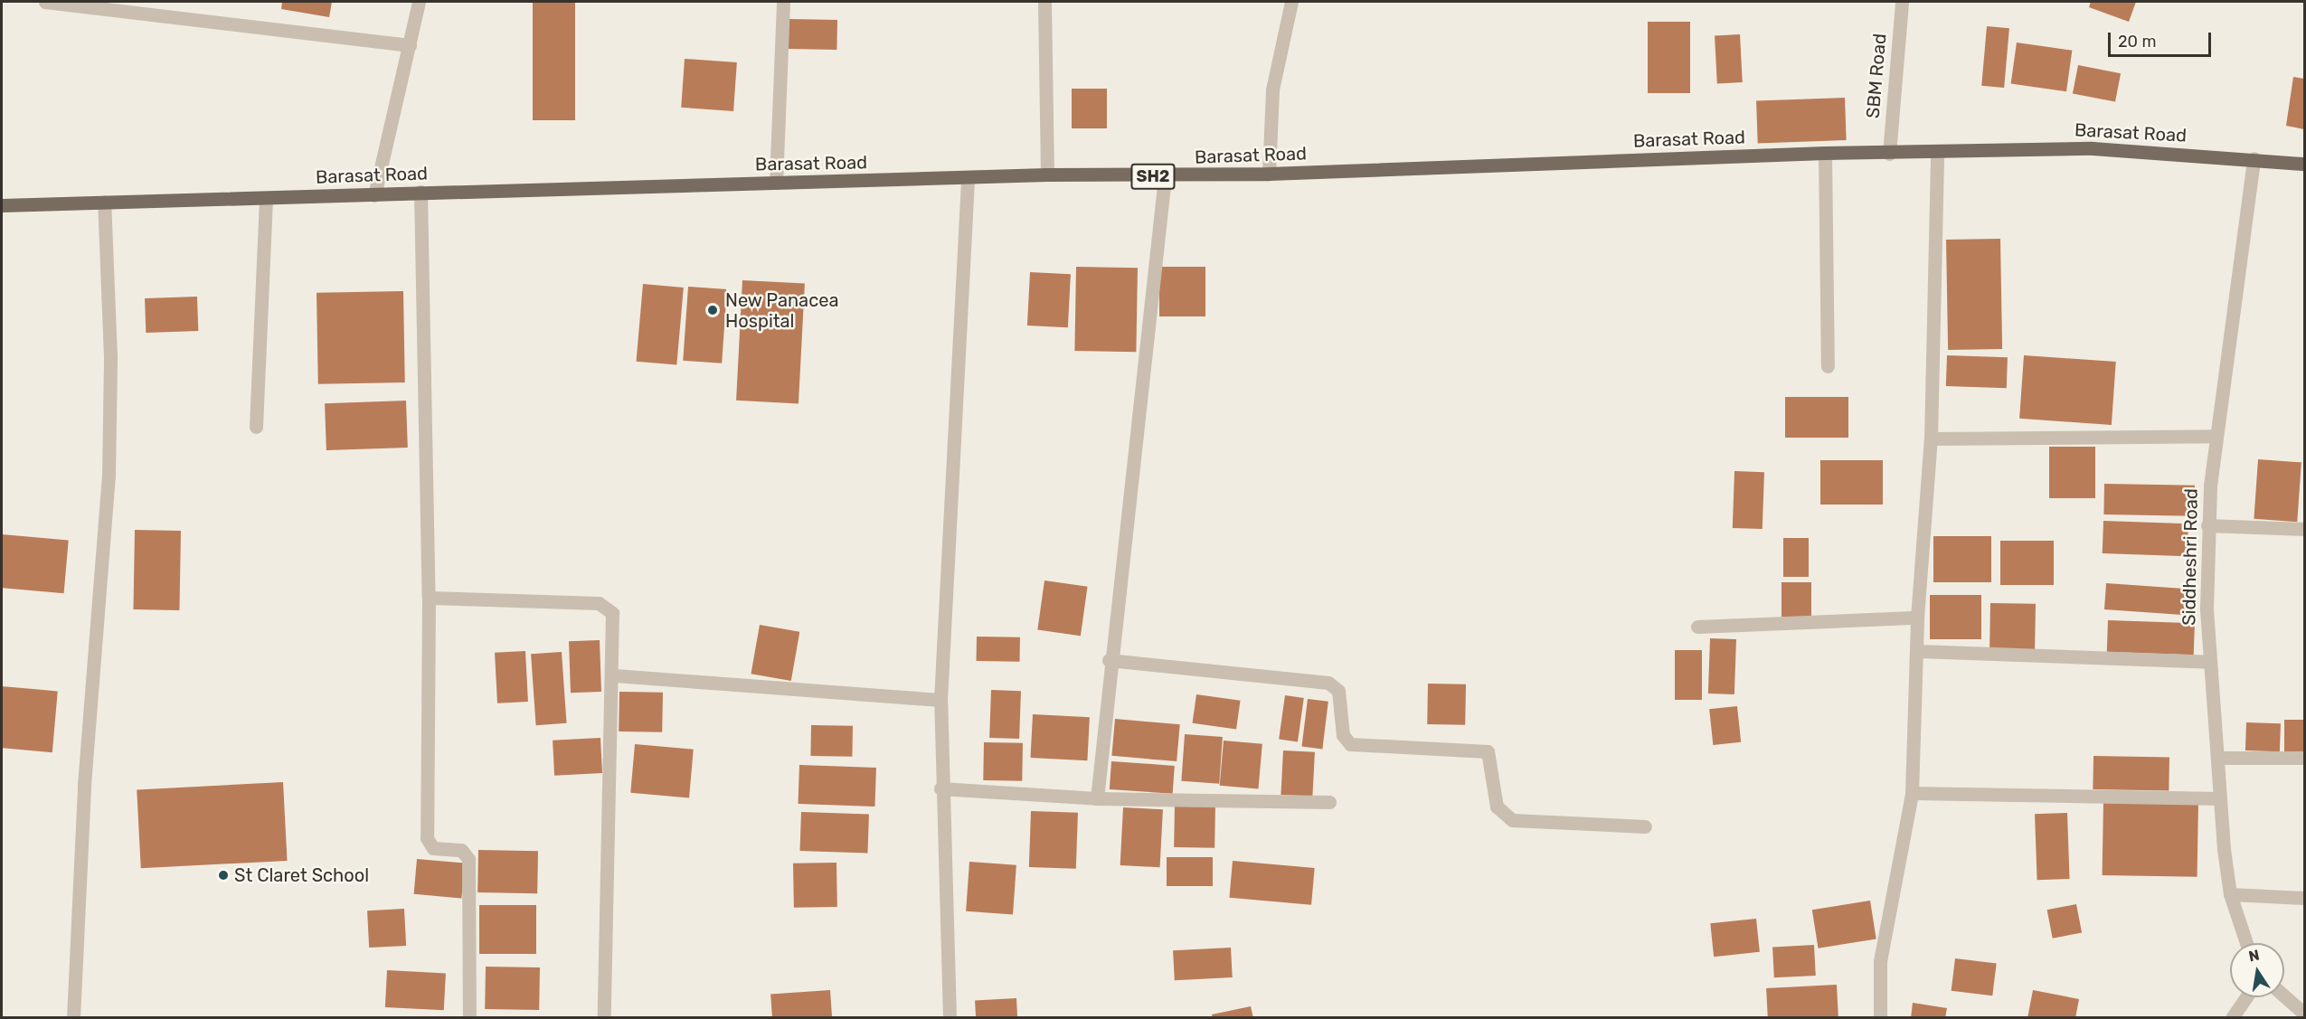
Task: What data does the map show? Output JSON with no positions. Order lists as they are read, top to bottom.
{
  "streets": {
    "main road": ["Barasat Road", "SH2"],
    "street": ["SBM Road", "Siddheshri Road"]
  },
  "crossings": [
    ["SBM Road", "Barasat Road"],
    ["Barasat Road", "Siddheshri Road"]
  ],
  "places": ["New Panacea Hospital", "St Claret School"],
  "scale_bar": "20 m",
  "north": "top"
}
